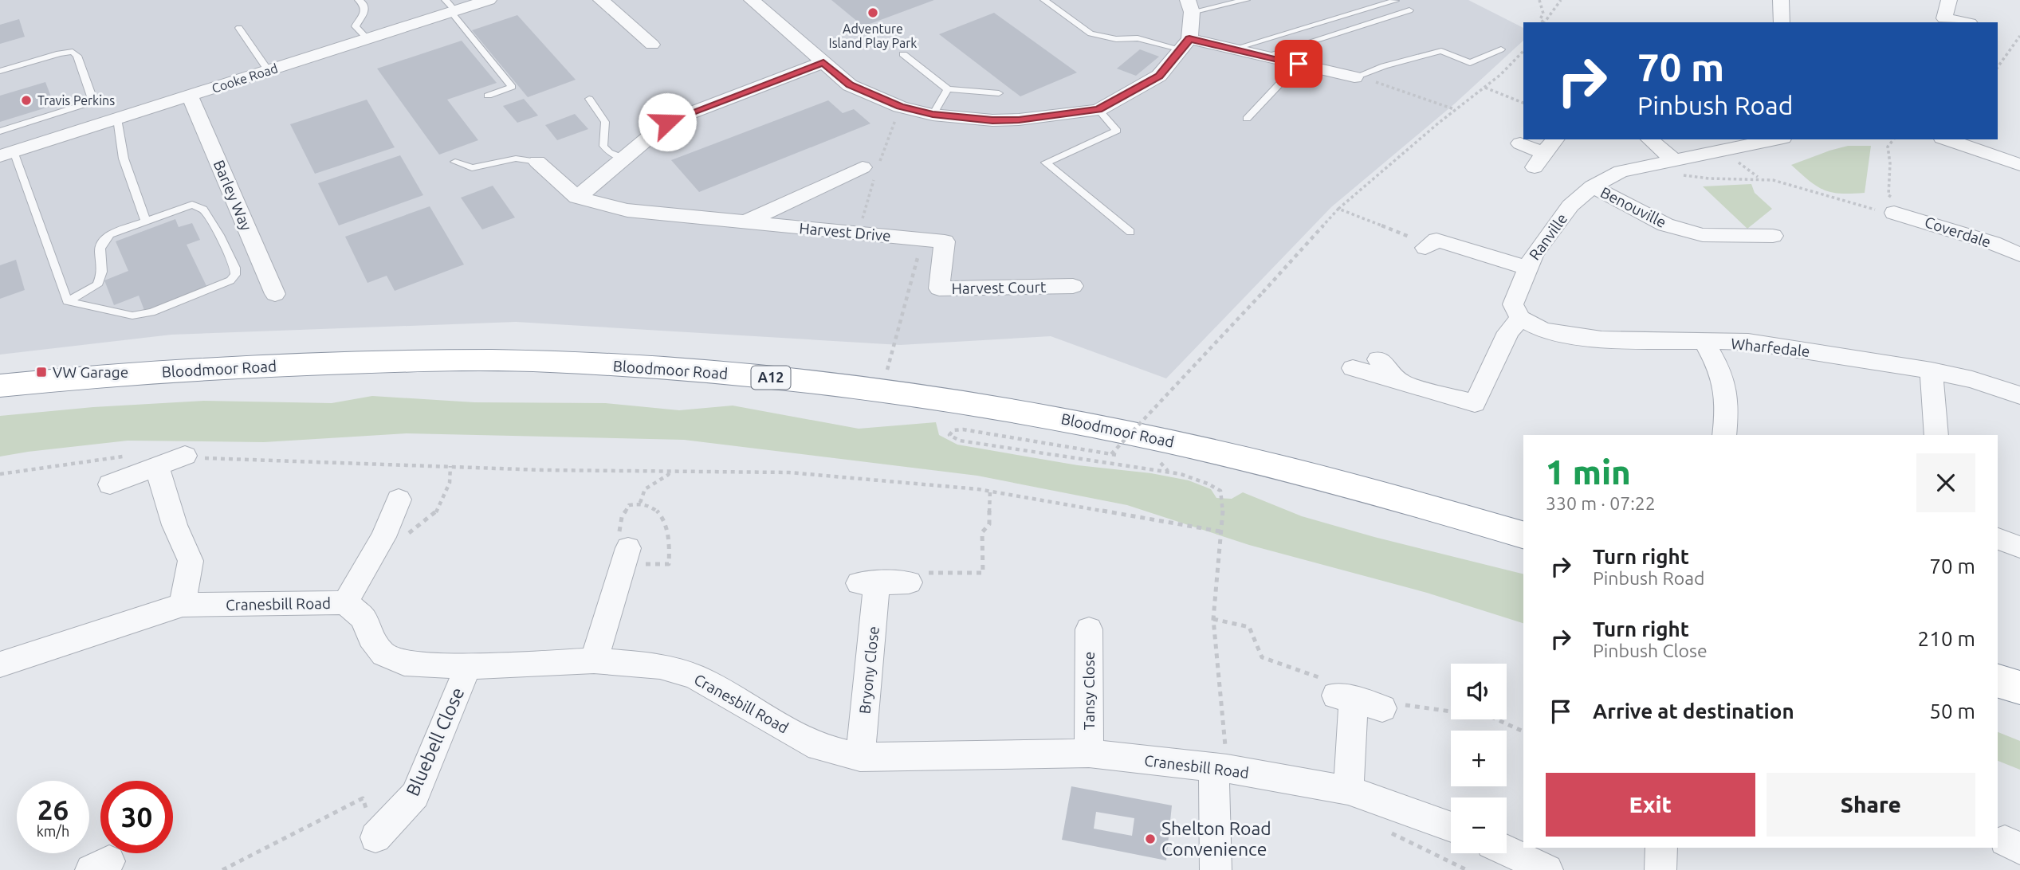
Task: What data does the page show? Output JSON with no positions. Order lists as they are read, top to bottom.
{
  "streets": {
    "highway": ["Bloodmoor Road", "A12"],
    "street": [
      "Cooke Road",
      "Barley Way",
      "Benouville",
      "Harvest Drive",
      "Coverdale",
      "Ranville",
      "Harvest Court",
      "Wharfedale",
      "Cranesbill Road",
      "Bryony Close",
      "Tansy Close",
      "Bluebell Close"
    ]
  },
  "crossings": [
    ["Cooke Road", "Barley Way"],
    ["Benouville", "Ranville"],
    ["Harvest Drive", "Harvest Court"],
    ["Ranville", "Wharfedale"],
    ["Cranesbill Road", "Bryony Close"],
    ["Cranesbill Road", "Tansy Close"],
    ["Cranesbill Road", "Bluebell Close"]
  ],
  "places": {
    "other": ["Adventure Island Play Park", "Travis Perkins", "Shelton Road Convenience"],
    "transit": ["VW Garage"]
  },
  "page": {
    "turn": ["70 m", "Pinbush Road"],
    "heading": ["1 min", "330 m · 07:22"],
    "list": [
      {
        "name": "Turn right",
        "note": "Pinbush Road",
        "value": "70 m"
      },
      {
        "name": "Turn right",
        "note": "Pinbush Close",
        "value": "210 m"
      },
      {
        "name": "Arrive at destination",
        "value": "50 m"
      }
    ],
    "map_buttons": ["+", "−"],
    "buttons": ["Exit", "Share"],
    "speed": "26 km/h",
    "limit": "30"
  }
}
